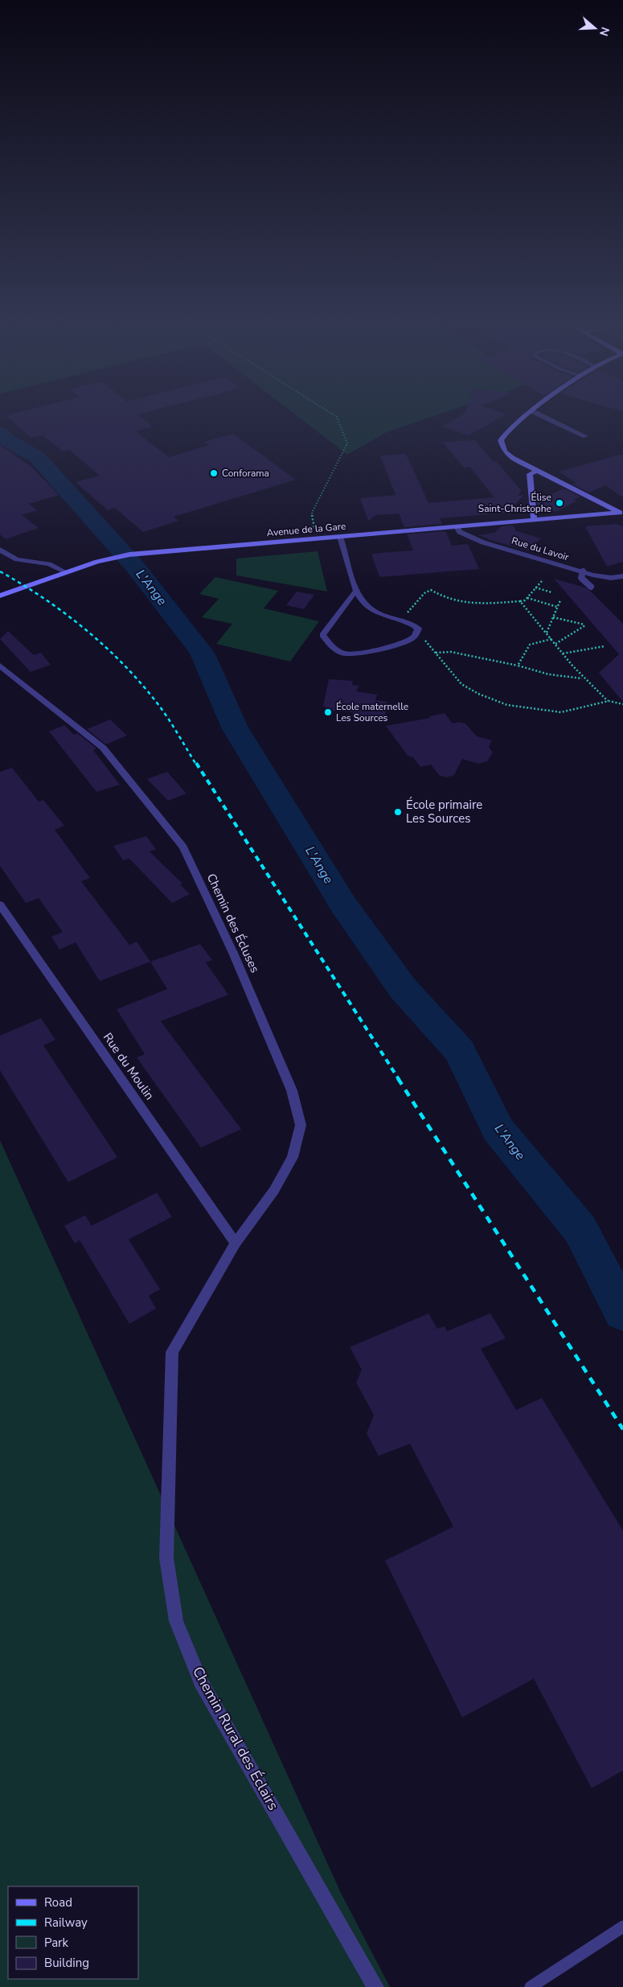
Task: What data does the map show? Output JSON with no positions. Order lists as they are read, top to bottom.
{
  "streets": {
    "street": [
      "Avenue de la Gare",
      "Rue du Lavoir",
      "Chemin des Écluses",
      "Rue du Moulin",
      "Chemin Rural des Éclairs"
    ]
  },
  "crossings": [
    ["Avenue de la Gare", "Rue du Lavoir"],
    ["Chemin des Écluses", "Rue du Moulin"],
    ["Chemin des Écluses", "Chemin Rural des Éclairs"],
    ["Rue du Moulin", "Chemin Rural des Éclairs"]
  ],
  "water": ["L'Ange"],
  "places": [
    "Conforama",
    "Élise Saint-Christophe",
    "École maternelle Les Sources",
    "École primaire Les Sources"
  ],
  "legend": [
    "Road",
    "Railway",
    "Park",
    "Building"
  ],
  "north": "right"
}
